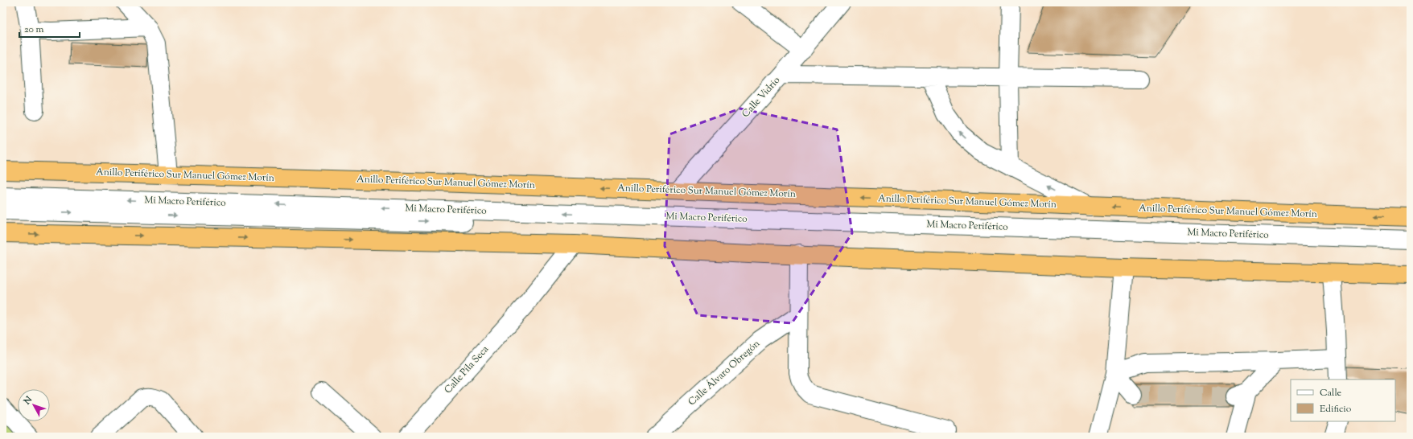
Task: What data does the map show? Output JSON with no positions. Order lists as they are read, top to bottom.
{
  "streets": {
    "highway": ["Anillo Periférico Sur Manuel Gómez Morín"],
    "street": [
      "Calle Vidrio",
      "Mi Macro Periférico",
      "Calle Pila Seca",
      "Calle Álvaro Obregón"
    ]
  },
  "crossings": [
    ["Calle Vidrio", "Anillo Periférico Sur Manuel Gómez Morín"]
  ],
  "legend": ["Calle", "Edificio"],
  "scale_bar": "20 m",
  "north": "top left"
}
